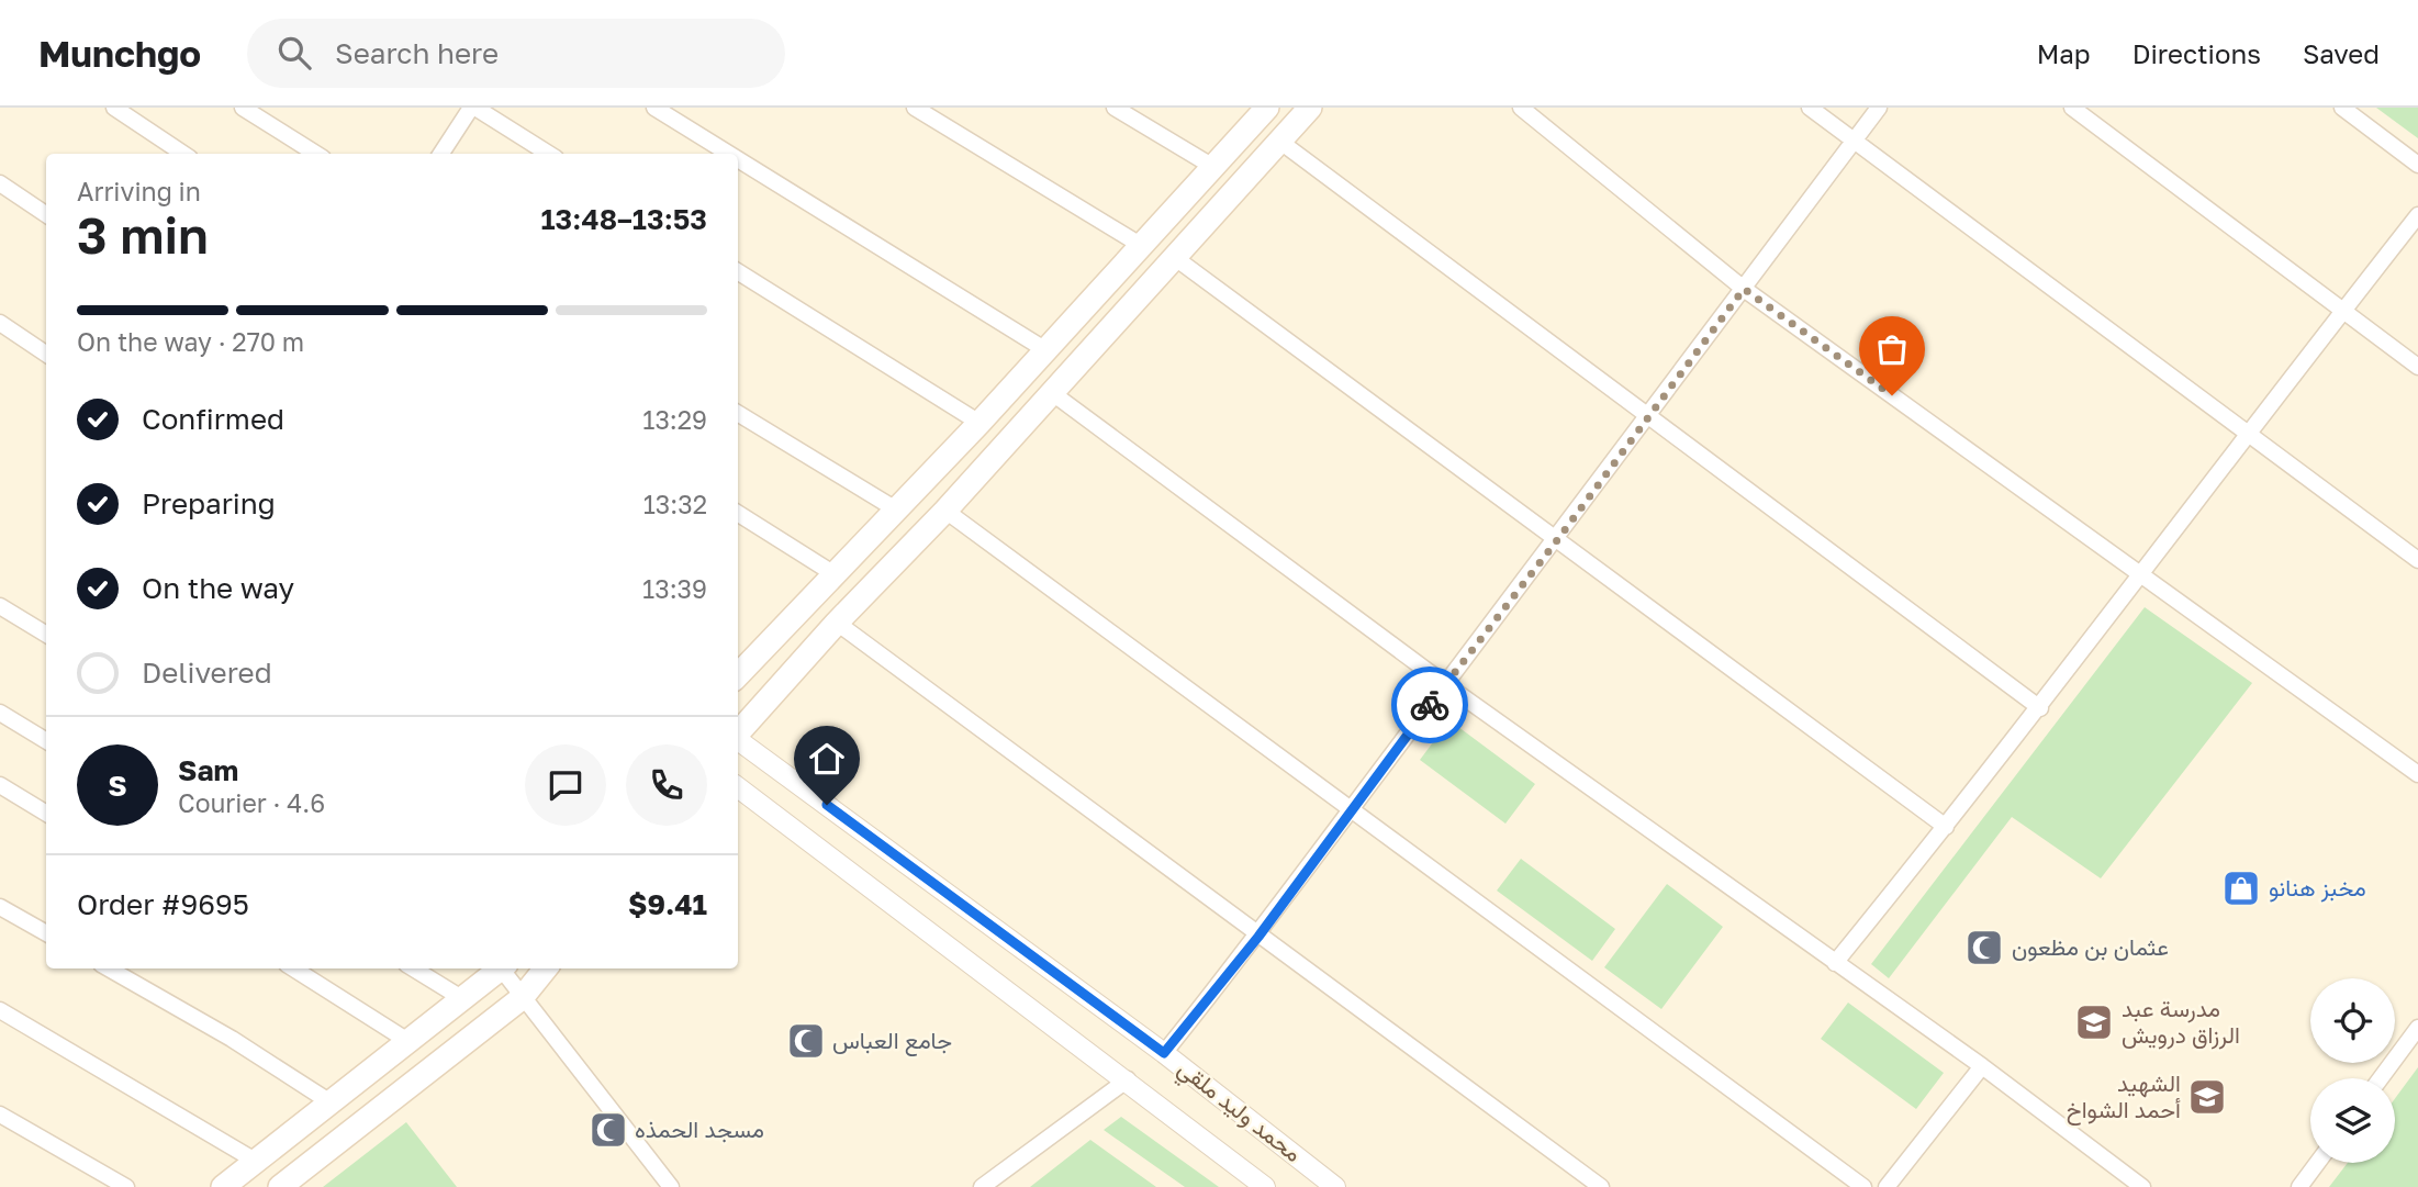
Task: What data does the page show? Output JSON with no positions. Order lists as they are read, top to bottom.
{
  "streets": {
    "street": ["محمد وليد ملقي"]
  },
  "places": {
    "shop": ["مخبز هنانو"],
    "mosque": ["عثمان بن مظعون", "جامع العباس", "مسجد الحمذه"],
    "school or university": ["مدرسة عبد الرزاق درويش", "الشهيد أحمد الشواخ"]
  },
  "page": {
    "header": "Munchgo",
    "search": "Search here",
    "nav": ["Map", "Directions", "Saved"],
    "heading": ["3 min", "Arriving in", "13:48–13:53"],
    "panel": [
      "Sam",
      "Courier · 4.6",
      "Order #9695",
      "$9.41"
    ],
    "bar": "On the way · 270 m",
    "list": [
      ["Confirmed", "13:29"],
      ["Preparing", "13:32"],
      ["On the way", "13:39"],
      "Delivered"
    ],
    "round": "S"
  }
}
